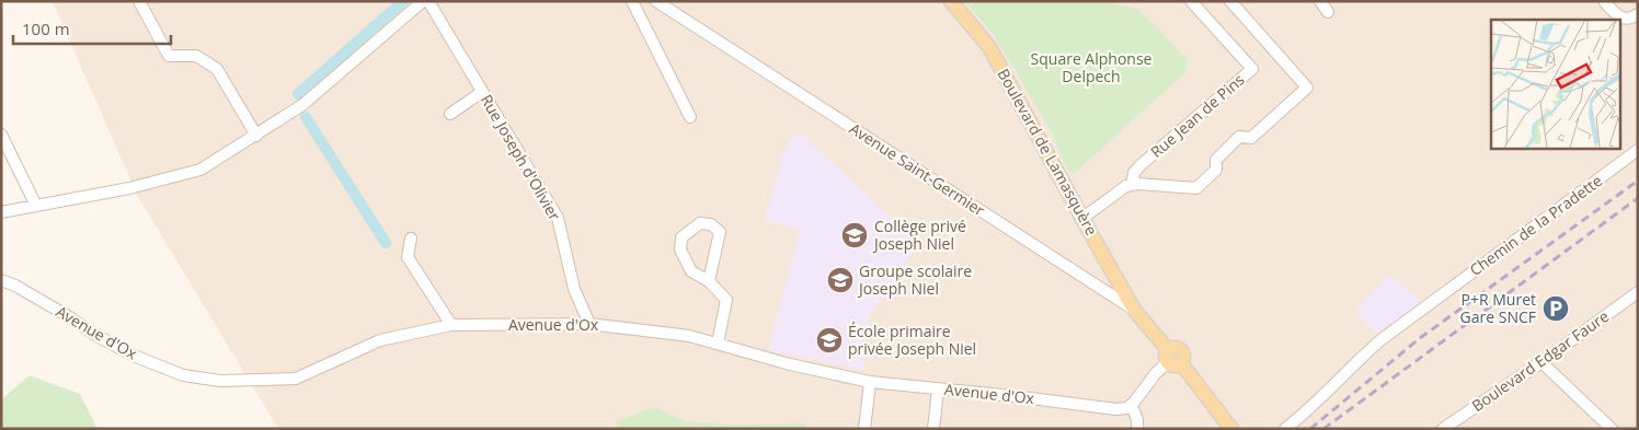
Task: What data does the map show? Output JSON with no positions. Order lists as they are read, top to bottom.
{
  "streets": {
    "main road": ["Boulevard de Lamasquère", "Avenue Saint-Germier"],
    "street": [
      "Rue Jean de Pins",
      "Rue Joseph d'Olivier",
      "Chemin de la Pradette",
      "Avenue d'Ox",
      "Boulevard Edgar Faure"
    ]
  },
  "crossings": [
    ["Boulevard de Lamasquère", "Avenue Saint-Germier"],
    ["Rue Joseph d'Olivier", "Avenue d'Ox"]
  ],
  "parks": ["Square Alphonse Delpech"],
  "places": {
    "school or university": ["Collège privé Joseph Niel", "Groupe scolaire Joseph Niel", "École primaire privée Joseph Niel"],
    "parking": ["P+R Muret Gare SNCF"]
  },
  "scale_bar": "100 m"
}
